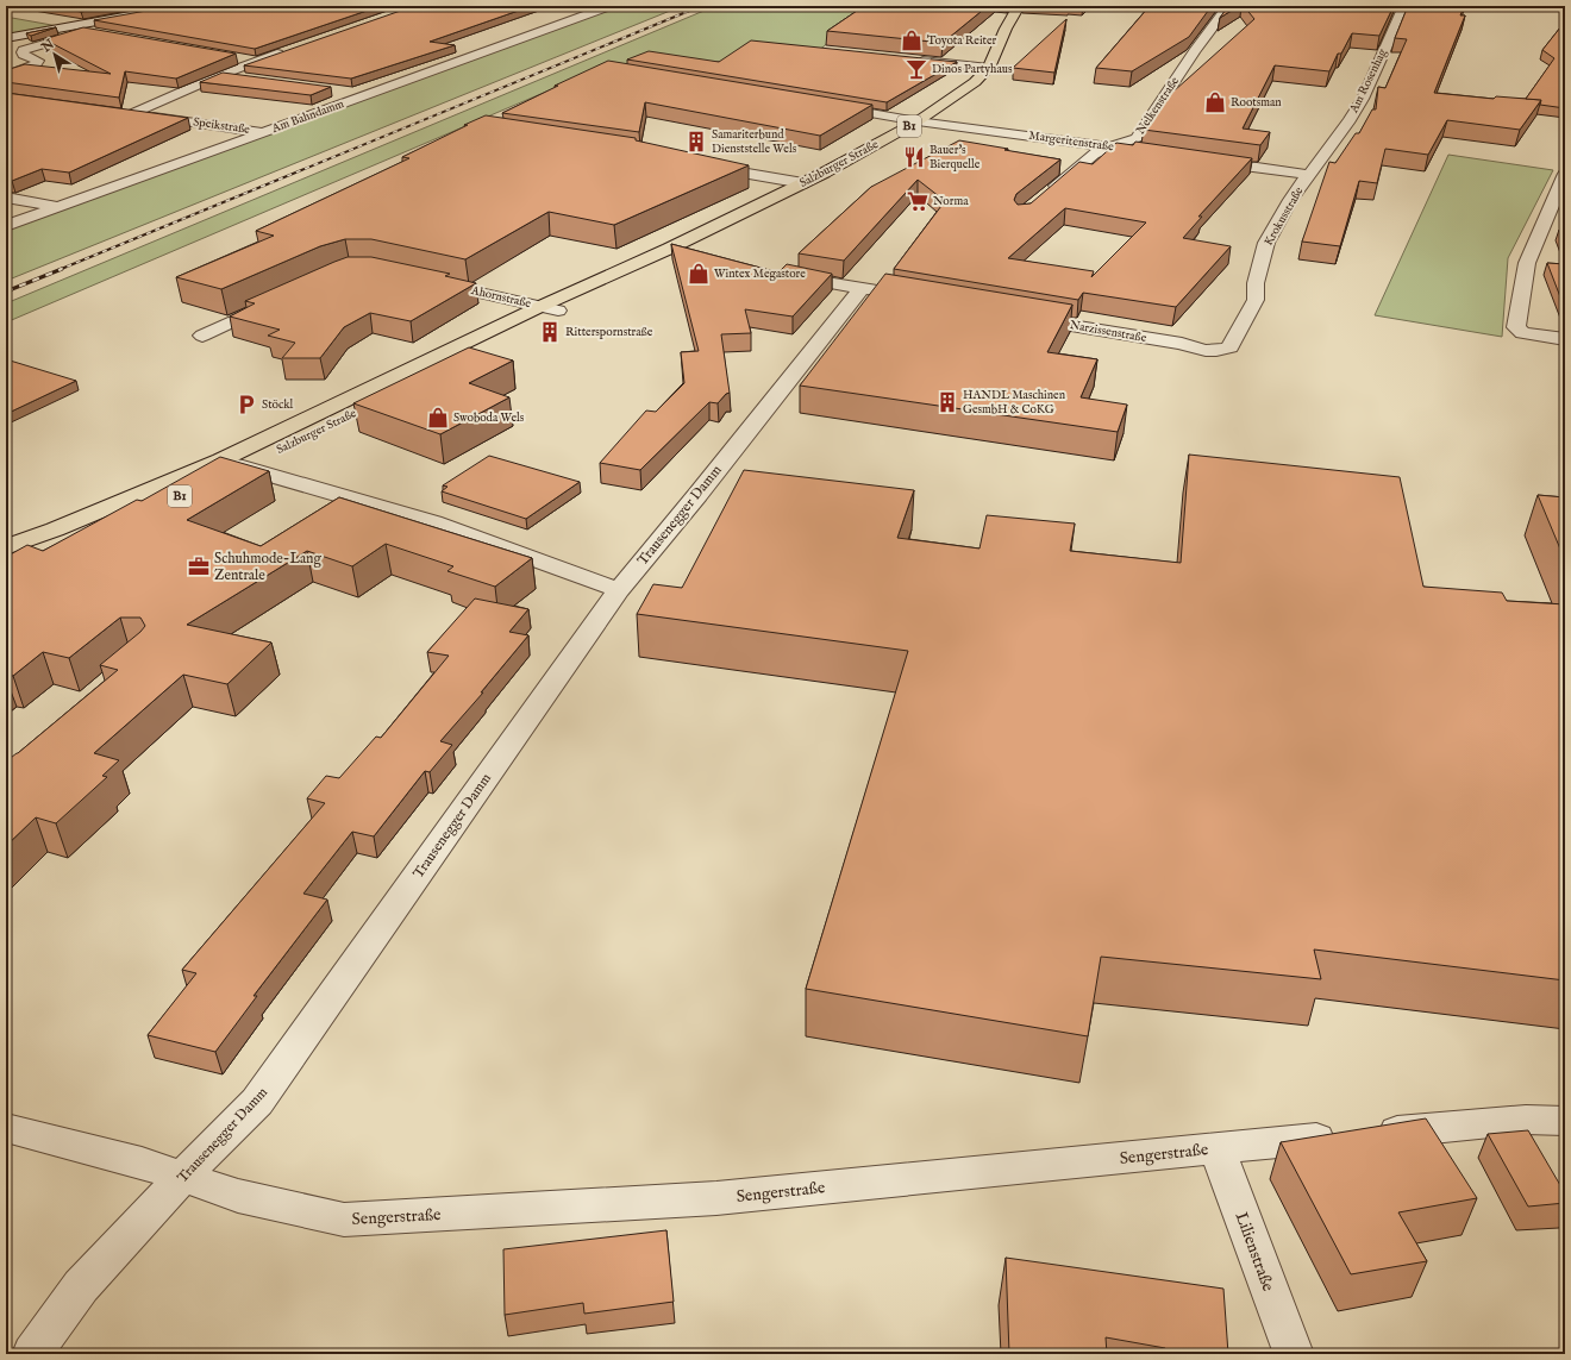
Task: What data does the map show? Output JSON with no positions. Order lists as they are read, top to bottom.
{
  "streets": {
    "main road": ["B1", "Salzburger Straße"],
    "street": [
      "Am Rosenhag",
      "Nelkenstraße",
      "Am Bahndamm",
      "Speikstraße",
      "Margeritenstraße",
      "Krokusstraße",
      "Ahornstraße",
      "Narzissenstraße",
      "Trausenegger Damm",
      "Sengerstraße",
      "Lilienstraße"
    ]
  },
  "crossings": [
    ["Am Rosenhag", "Krokusstraße"],
    ["Nelkenstraße", "Margeritenstraße"],
    ["Am Bahndamm", "Speikstraße"],
    ["Margeritenstraße", "Salzburger Straße"],
    ["Salzburger Straße", "Ahornstraße"],
    ["Krokusstraße", "Narzissenstraße"],
    ["Trausenegger Damm", "Sengerstraße"],
    ["Sengerstraße", "Lilienstraße"]
  ],
  "places": {
    "shop": [
      "Toyota Reiter",
      "Rootsman",
      "Wintex Megastore",
      "Swoboda Wels"
    ],
    "bar": ["Dinos Partyhaus"],
    "building": ["Samariterbund Dienststelle Wels", "Ritterspornstraße", "HANDL Maschinen GesmbH & CoKG"],
    "restaurant": ["Bauer's Bierquelle"],
    "supermarket": ["Norma"],
    "parking": ["Stöckl"],
    "office": ["Schuhmode-Lang Zentrale"]
  },
  "north": "top left"
}
